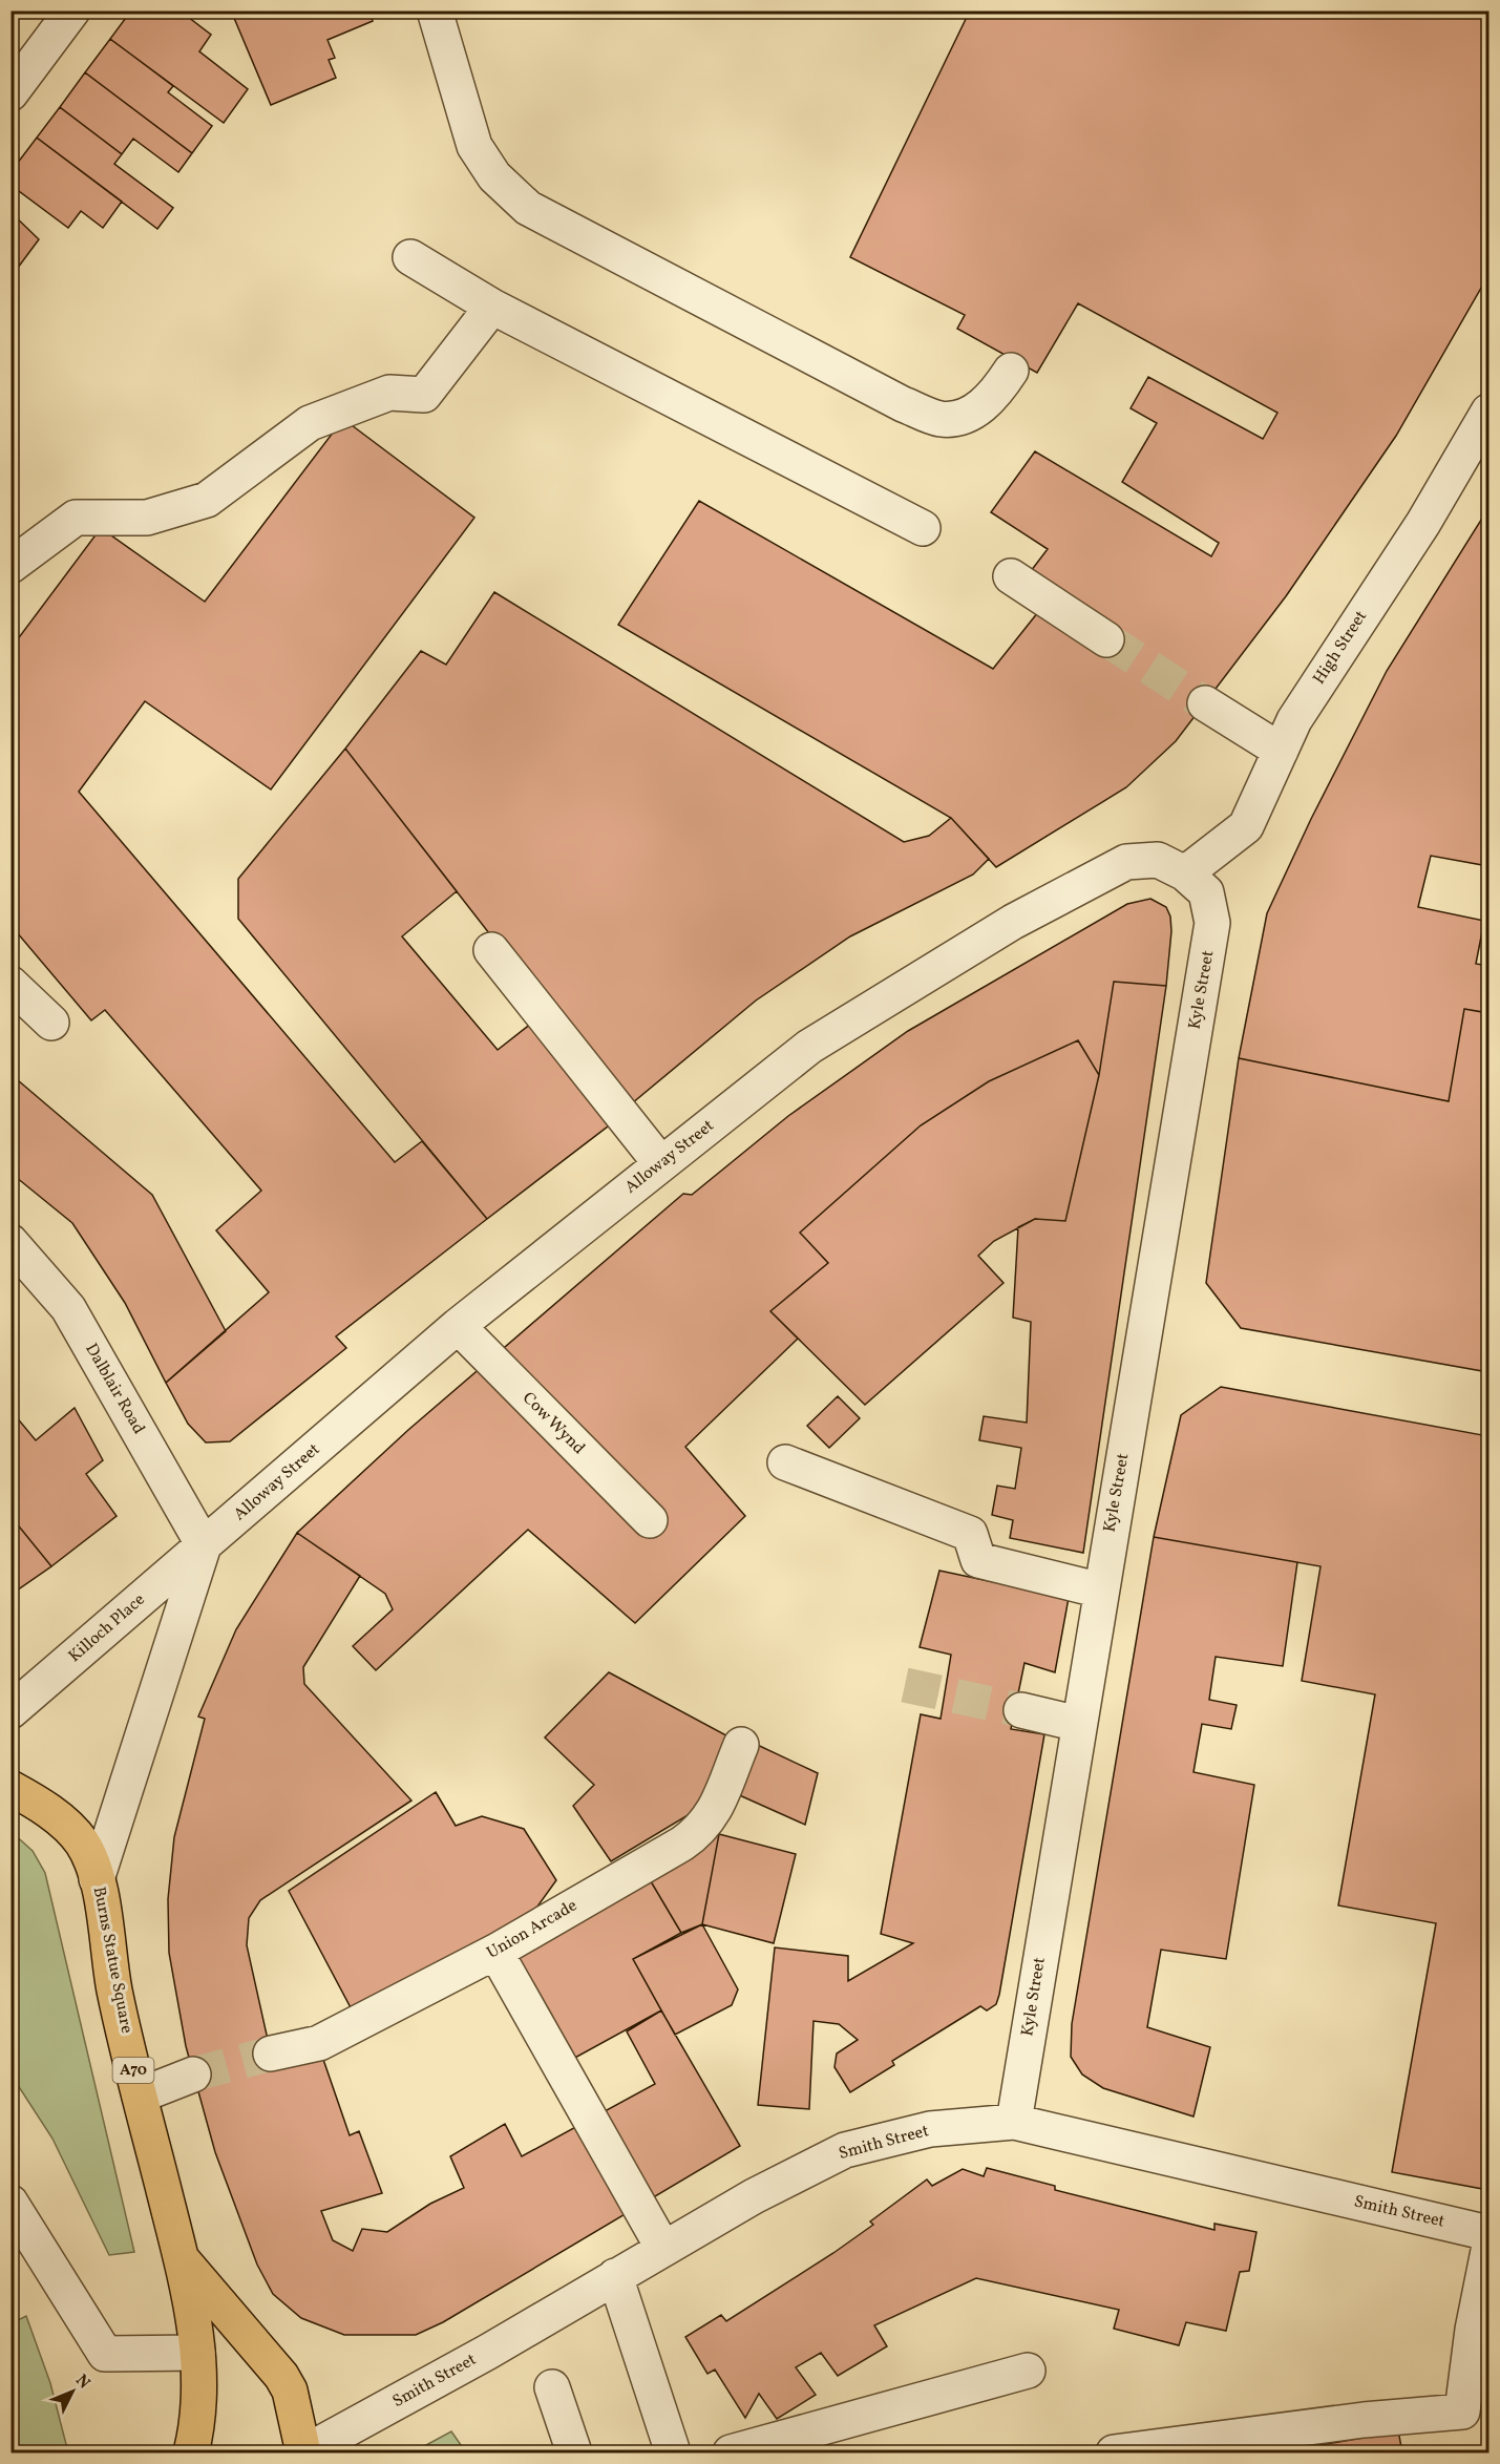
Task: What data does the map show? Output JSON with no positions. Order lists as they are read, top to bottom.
{
  "streets": {
    "main road": ["Burns Statue Square", "A70"],
    "street": [
      "High Street",
      "Kyle Street",
      "Alloway Street",
      "Dalblair Road",
      "Cow Wynd",
      "Killoch Place",
      "Union Arcade",
      "Smith Street"
    ]
  },
  "crossings": [
    ["High Street", "Kyle Street"],
    ["High Street", "Alloway Street"],
    ["Kyle Street", "Alloway Street"],
    ["Kyle Street", "Smith Street"],
    ["Alloway Street", "Dalblair Road"],
    ["Alloway Street", "Cow Wynd"],
    ["Alloway Street", "Killoch Place"],
    ["Dalblair Road", "Killoch Place"],
    ["Burns Statue Square", "A70"],
    ["A70", "Smith Street"]
  ],
  "north": "top right"
}
